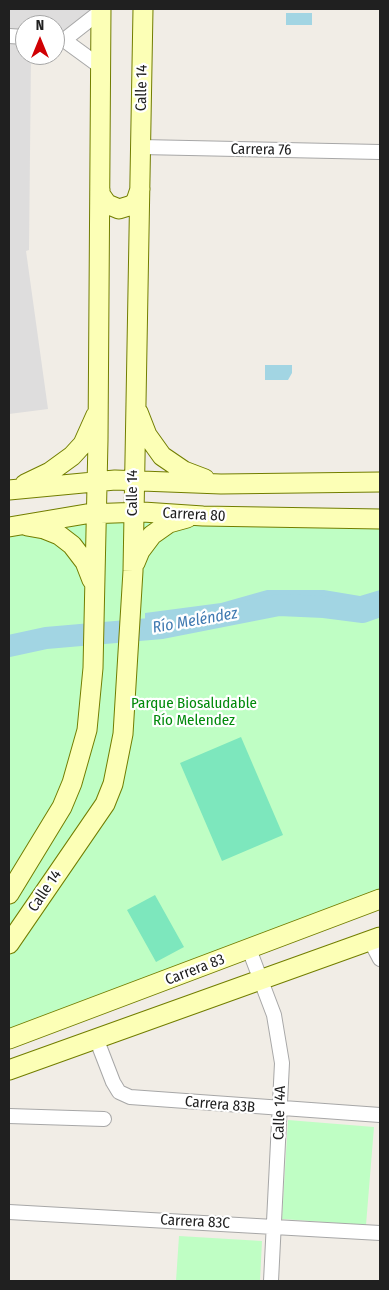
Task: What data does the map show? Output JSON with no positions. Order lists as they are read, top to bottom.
{
  "streets": {
    "street": [
      "Calle 14",
      "Carrera 76",
      "Carrera 80",
      "Carrera 83",
      "Carrera 83B",
      "Calle 14A",
      "Carrera 83C"
    ]
  },
  "crossings": [
    ["Calle 14", "Carrera 76"],
    ["Calle 14", "Carrera 80"],
    ["Carrera 83", "Carrera 83B"],
    ["Carrera 83", "Calle 14A"],
    ["Carrera 83B", "Calle 14A"],
    ["Calle 14A", "Carrera 83C"]
  ],
  "water": ["Río Meléndez"],
  "parks": ["Parque Biosaludable Río Melendez"],
  "north": "top"
}
